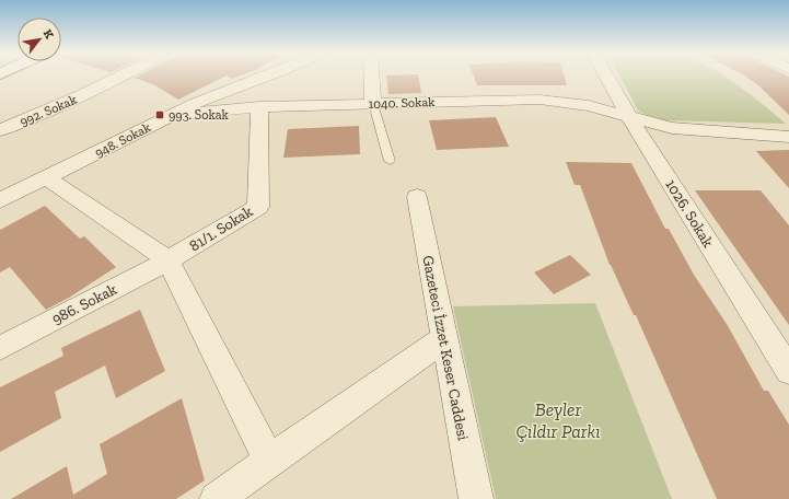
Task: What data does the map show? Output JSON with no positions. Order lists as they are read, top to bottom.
{
  "streets": {
    "street": [
      "1040. Sokak",
      "992. Sokak",
      "948. Sokak",
      "1026. Sokak",
      "81/1. Sokak",
      "986. Sokak",
      "Gazeteci İzzet Keser Caddesi"
    ]
  },
  "crossings": [
    ["1040. Sokak", "948. Sokak"],
    ["1040. Sokak", "1026. Sokak"],
    ["1040. Sokak", "81/1. Sokak"],
    ["81/1. Sokak", "986. Sokak"]
  ],
  "parks": ["Beyler Çıldır Parkı"],
  "places": {
    "transit": ["993. Sokak"]
  },
  "north": "top right"
}
